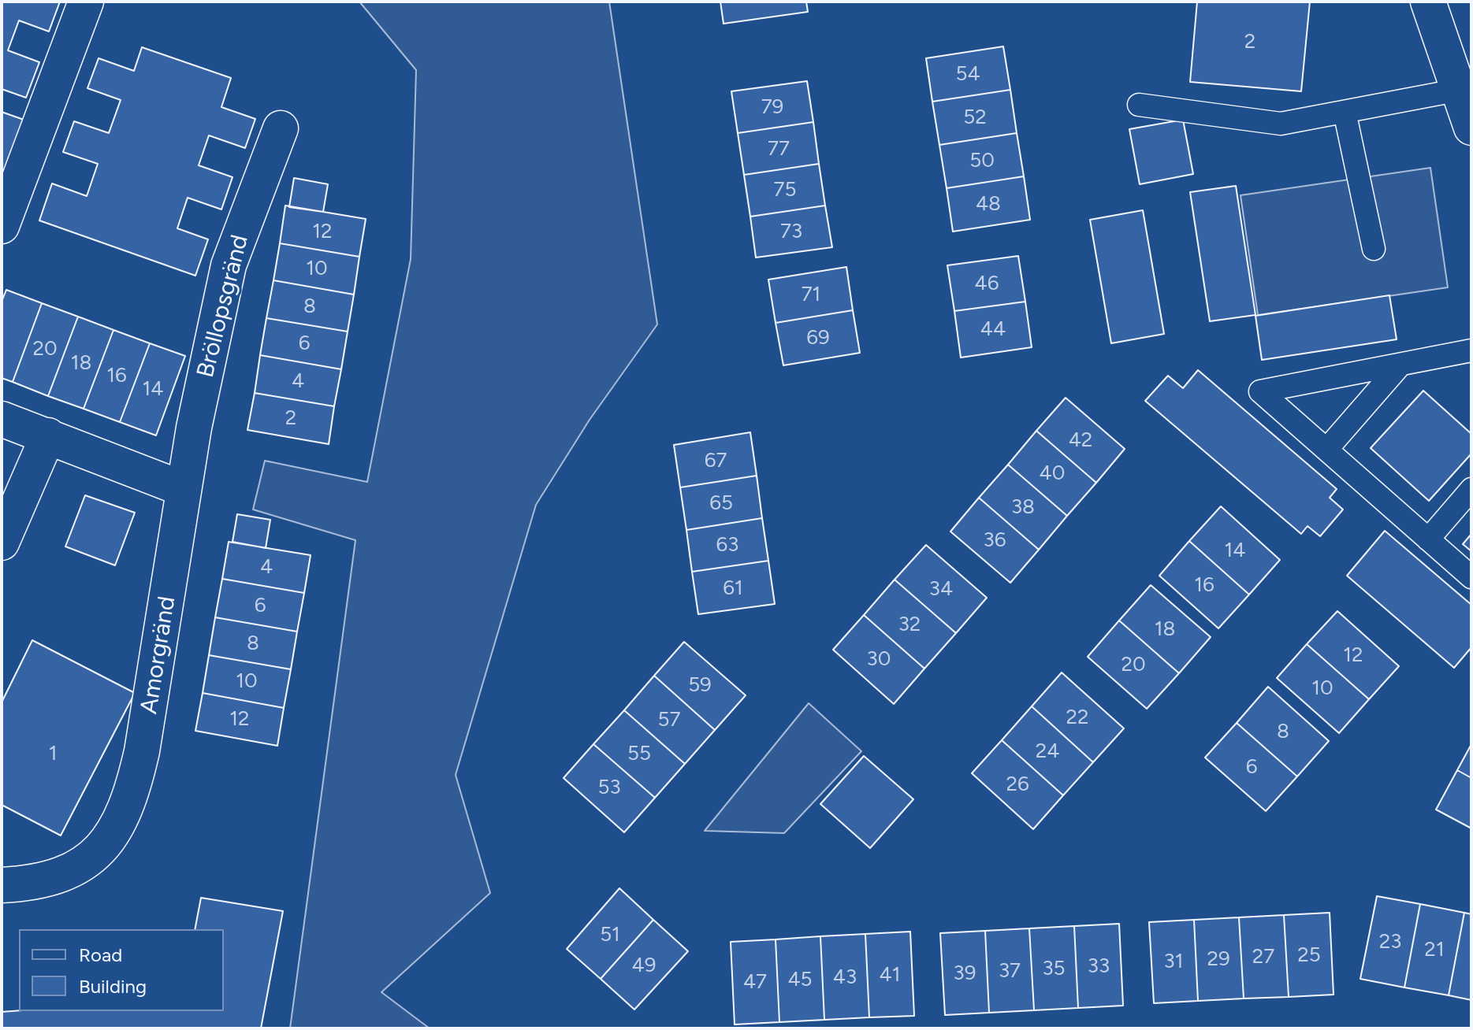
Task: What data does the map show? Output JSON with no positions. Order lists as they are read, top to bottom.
{
  "streets": {
    "street": ["Bröllopsgränd", "Amorgränd"]
  },
  "crossings": [
    ["Bröllopsgränd", "Amorgränd"]
  ],
  "house_numbers": [
    "2",
    "54",
    "79",
    "52",
    "77",
    "50",
    "75",
    "48",
    "12",
    "73",
    "10",
    "46",
    "71",
    "8",
    "44",
    "69",
    "6",
    "20",
    "18",
    "16",
    "4",
    "14",
    "2",
    "42",
    "67",
    "40",
    "65",
    "38",
    "36",
    "63",
    "14",
    "4",
    "16",
    "61",
    "34",
    "6",
    "32",
    "18",
    "8",
    "12",
    "30",
    "20",
    "10",
    "59",
    "10",
    "22",
    "12",
    "57",
    "8",
    "24",
    "1",
    "55",
    "6",
    "26",
    "53",
    "51",
    "23",
    "21",
    "25",
    "27",
    "29",
    "31",
    "49",
    "33",
    "35",
    "37",
    "39",
    "41",
    "43",
    "45",
    "47"
  ],
  "legend": ["Road", "Building"]
}
